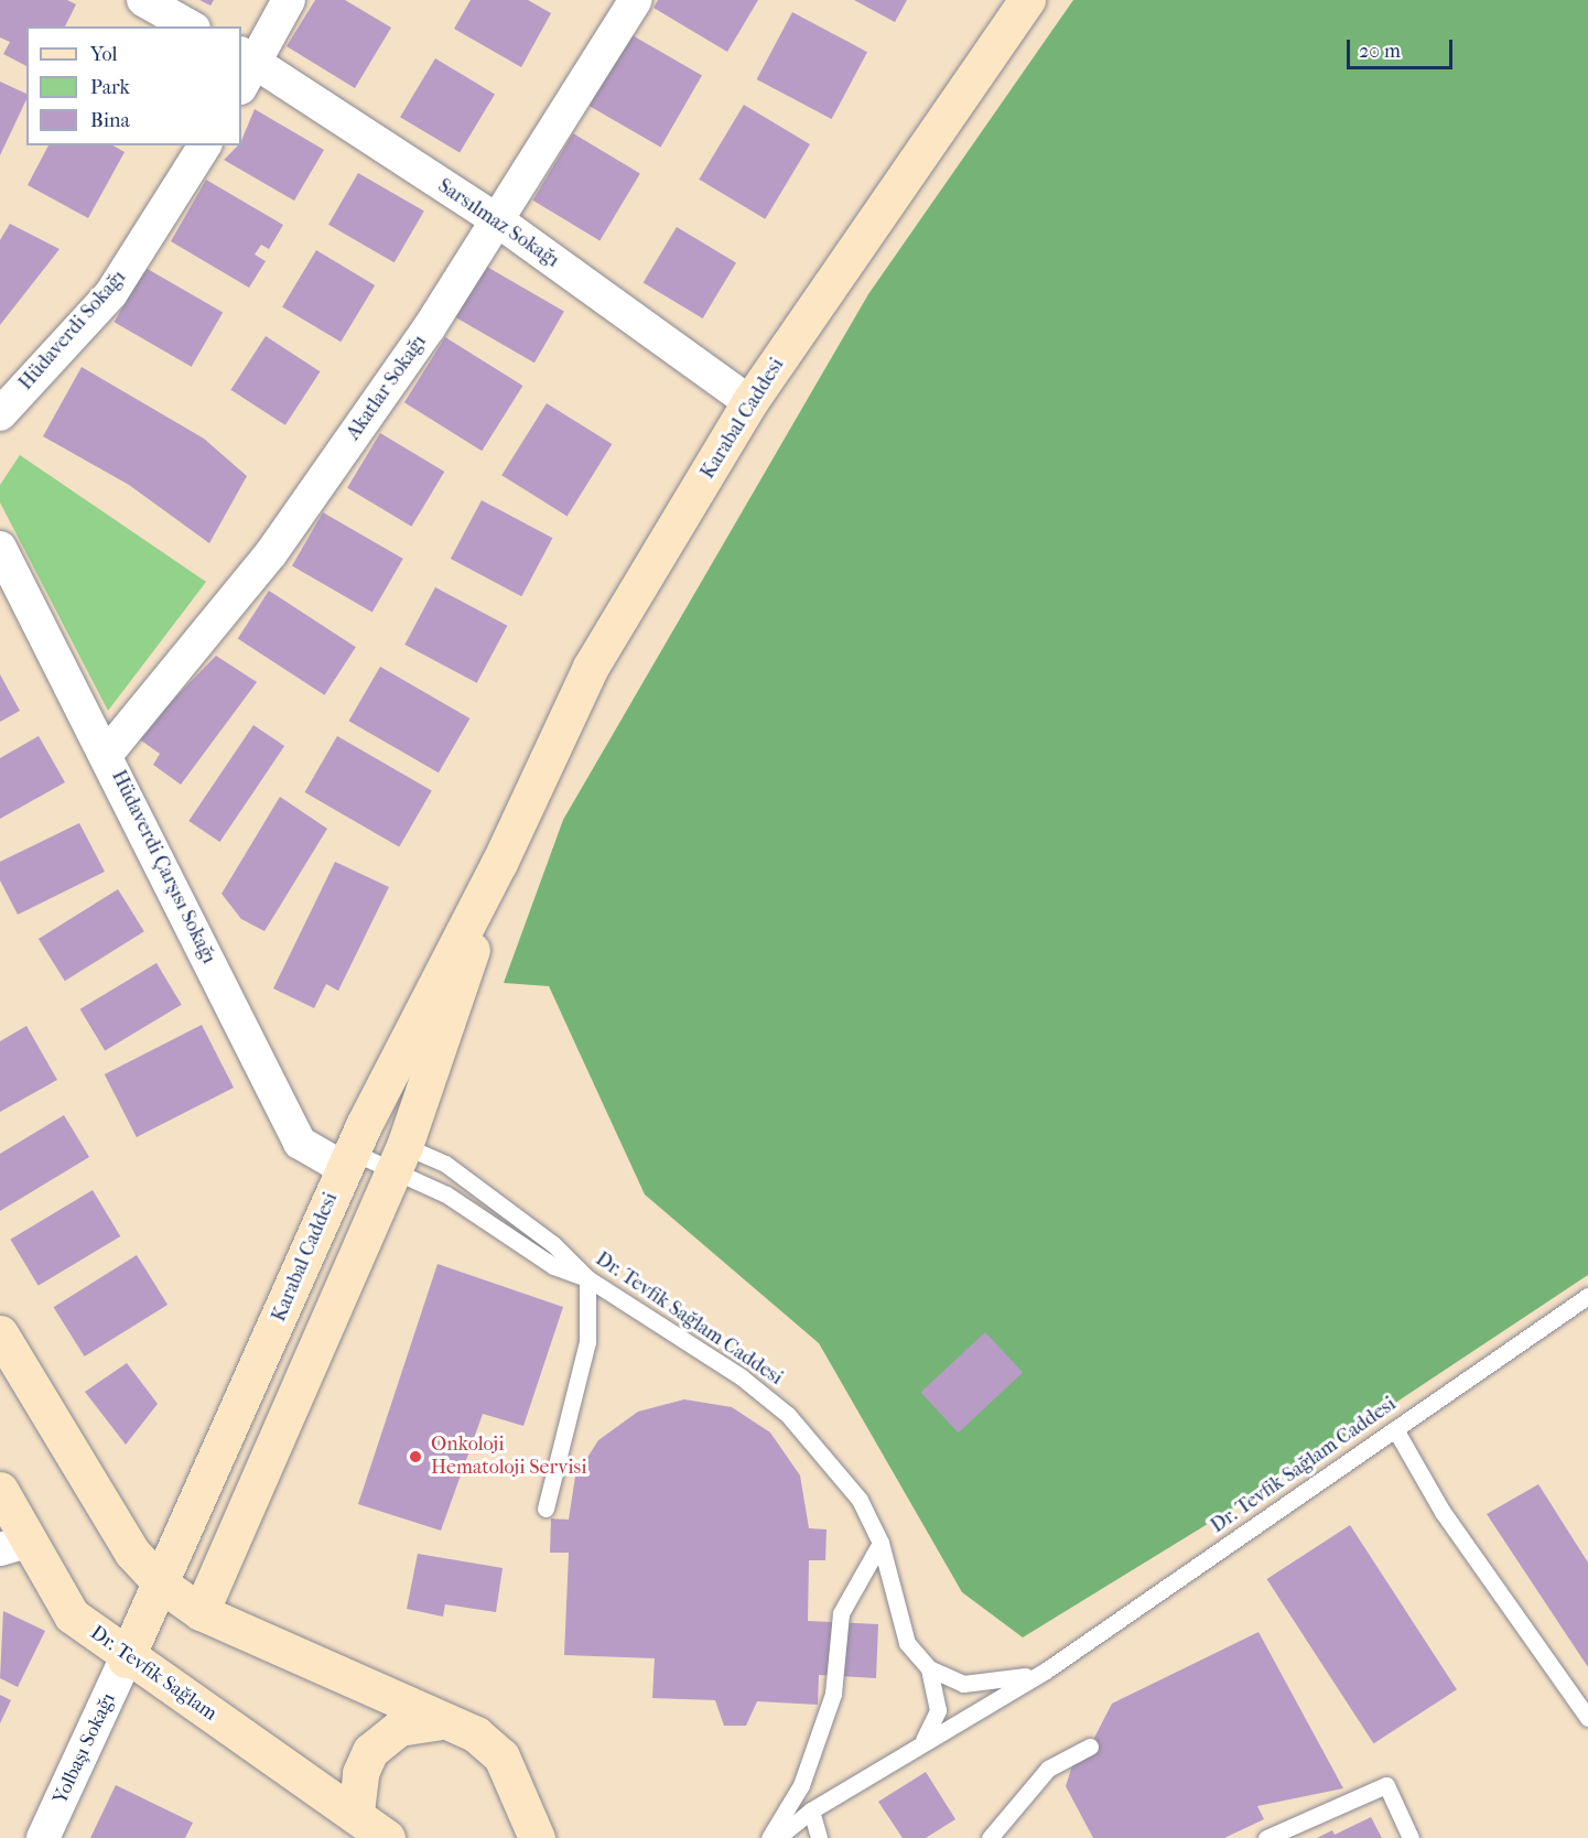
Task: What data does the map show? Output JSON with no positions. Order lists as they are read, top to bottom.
{
  "streets": {
    "street": [
      "Sarsılmaz Sokağı",
      "Hüdaverdi Sokağı",
      "Akatlar Sokağı",
      "Karabal Caddesi",
      "Hüdaverdi Çarşısı Sokağı",
      "Dr. Tevfik Sağlam",
      "Yolbaşı Sokağı"
    ],
    "lane": ["Dr. Tevfik Sağlam Caddesi"]
  },
  "crossings": [
    ["Sarsılmaz Sokağı", "Akatlar Sokağı"],
    ["Sarsılmaz Sokağı", "Karabal Caddesi"],
    ["Akatlar Sokağı", "Hüdaverdi Çarşısı Sokağı"],
    ["Karabal Caddesi", "Hüdaverdi Çarşısı Sokağı"],
    ["Karabal Caddesi", "Dr. Tevfik Sağlam Caddesi"],
    ["Karabal Caddesi", "Dr. Tevfik Sağlam"],
    ["Karabal Caddesi", "Yolbaşı Sokağı"],
    ["Dr. Tevfik Sağlam", "Yolbaşı Sokağı"]
  ],
  "places": ["Onkoloji Hematoloji Servisi"],
  "legend": ["Yol", "Park", "Bina"],
  "scale_bar": "20 m"
}
